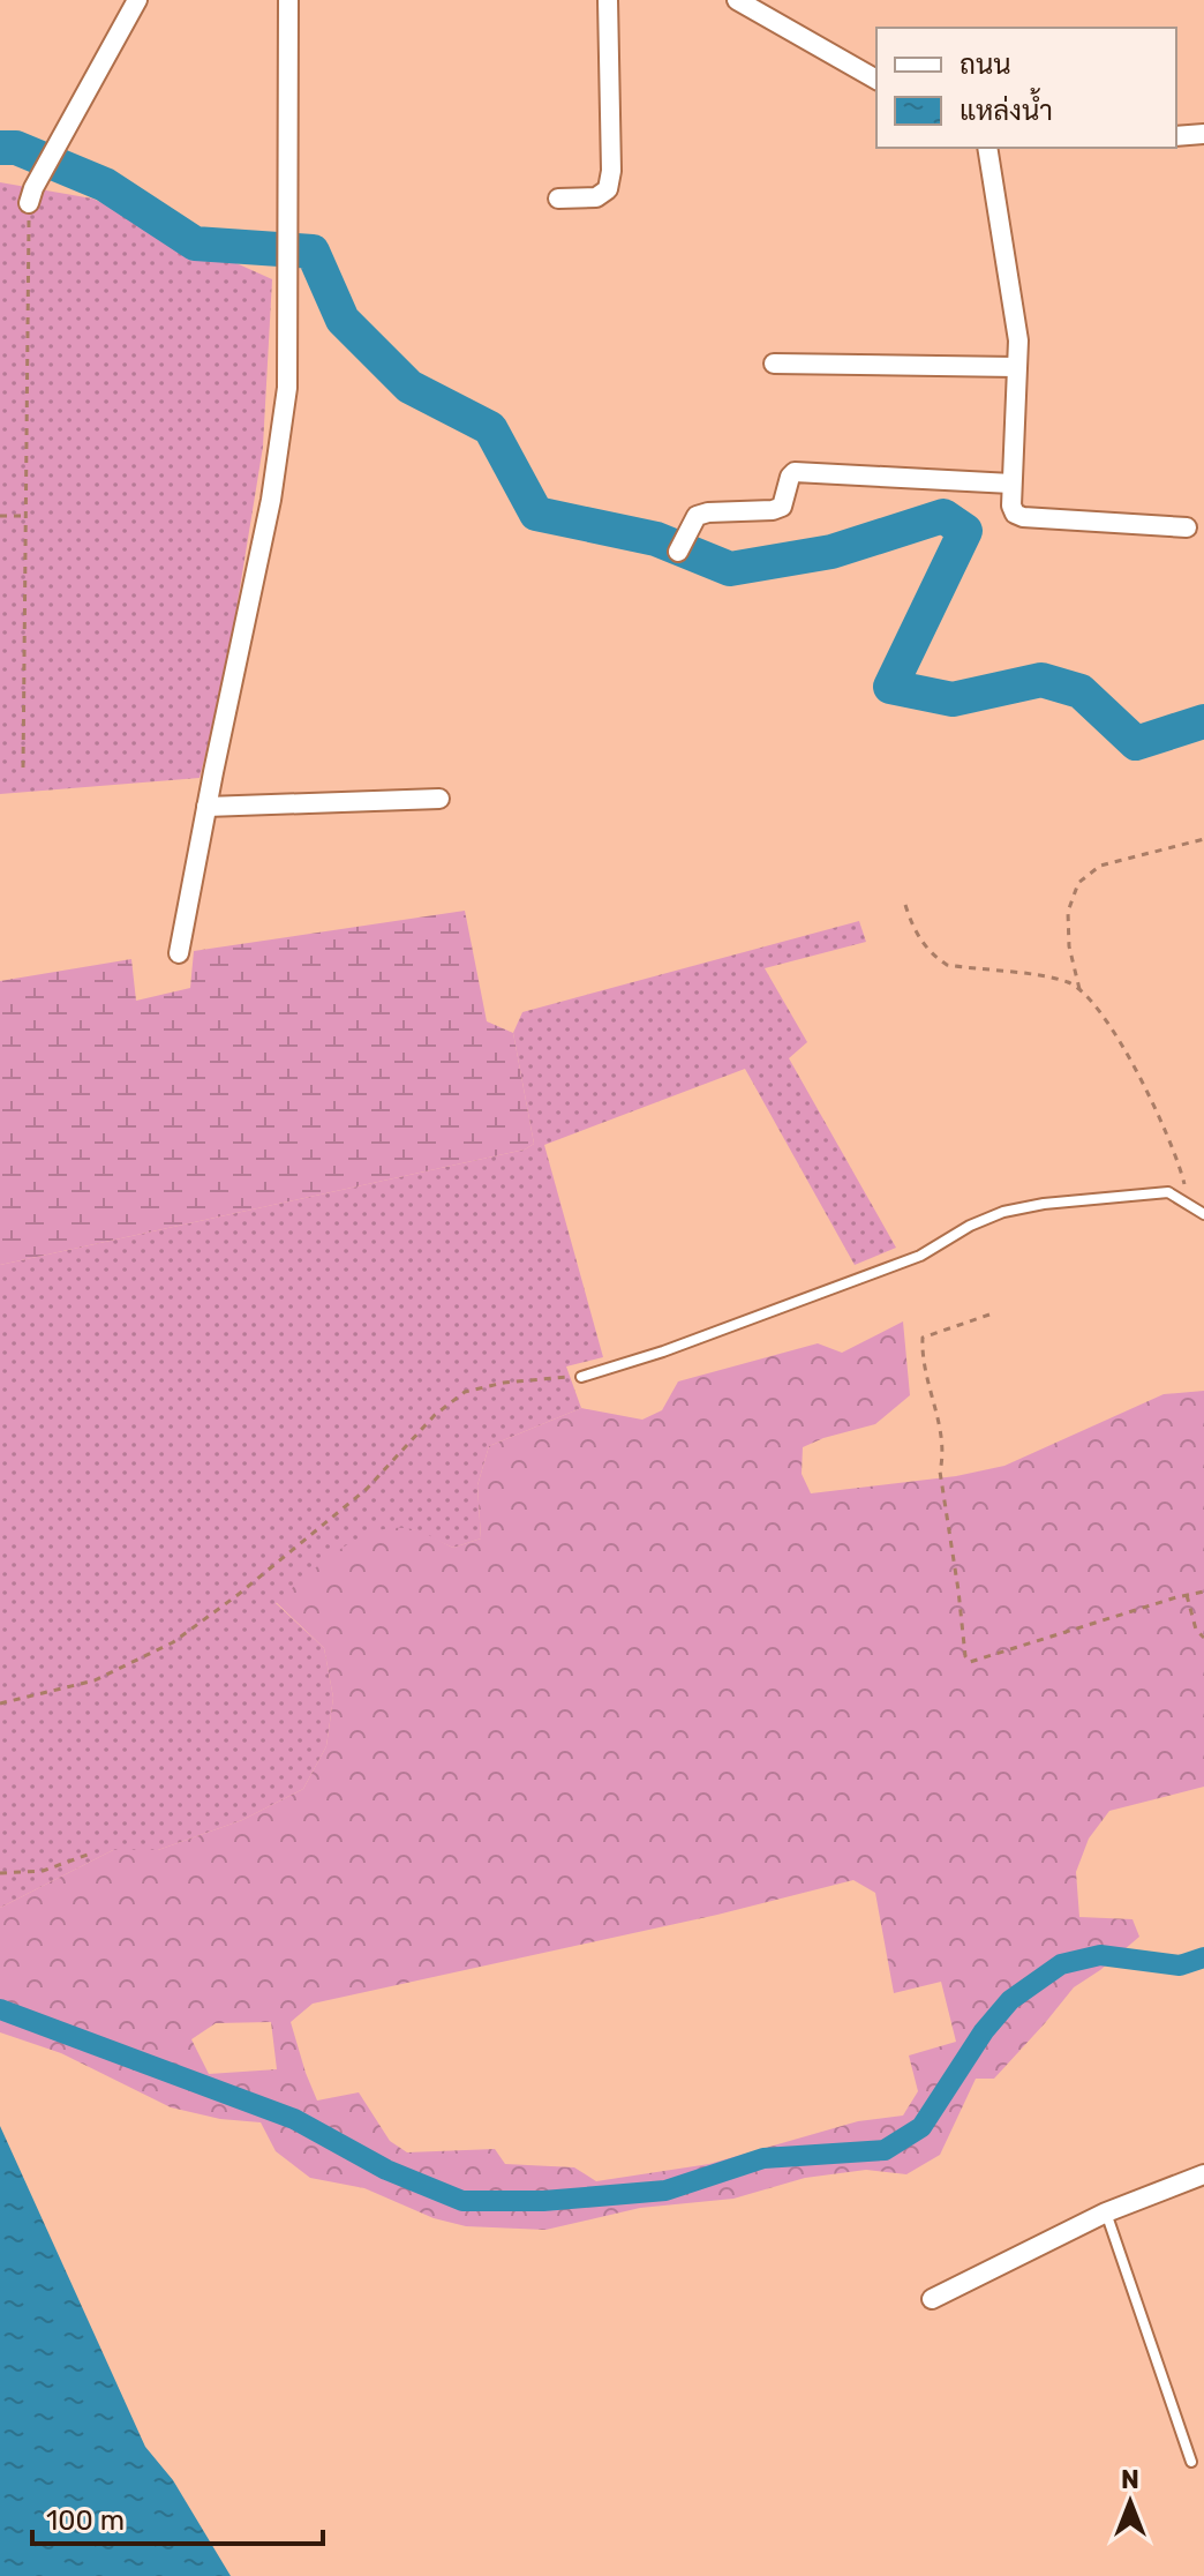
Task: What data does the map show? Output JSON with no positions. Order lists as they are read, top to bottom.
{
  "legend": ["ถนน", "แหล่งน้ำ"],
  "scale_bar": "100 m",
  "north": "top"
}
